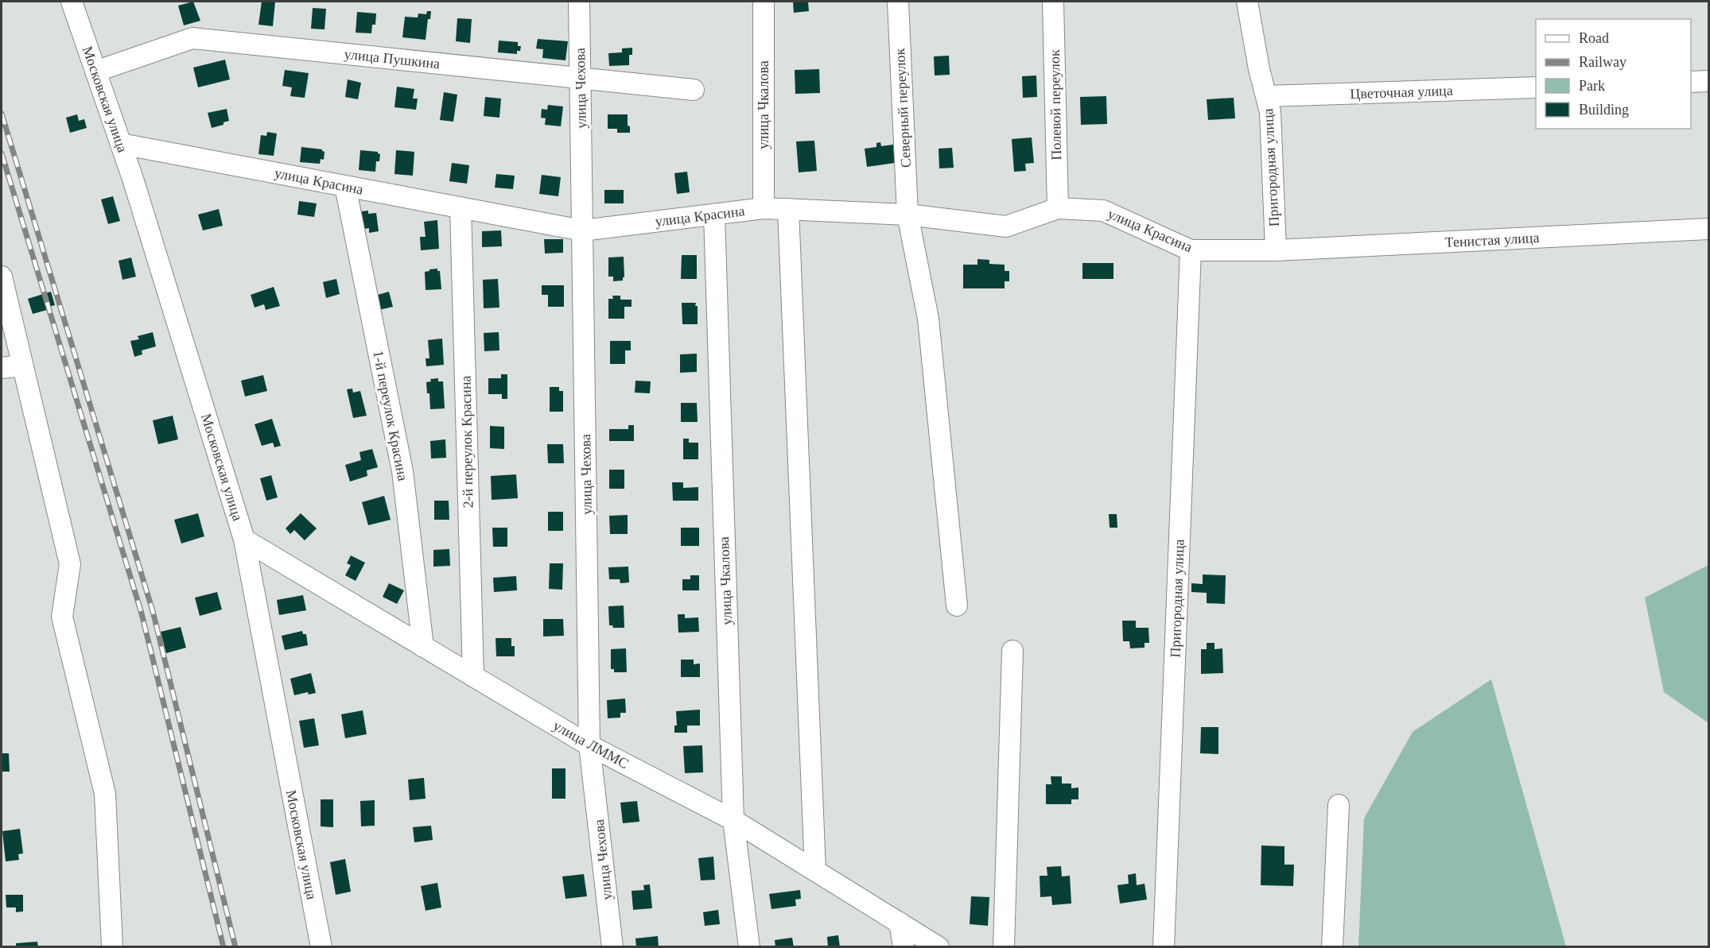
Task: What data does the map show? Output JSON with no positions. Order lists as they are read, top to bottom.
{
  "streets": {
    "street": [
      "улица Пушкина",
      "улица Чехова",
      "Цветочная улица",
      "Московская улица",
      "улица Чкалова",
      "Полевой переулок",
      "Северный переулок",
      "Пригородная улица",
      "улица Красина",
      "Тенистая улица",
      "1-й переулок Красина",
      "2-й переулок Красина",
      "улица ЛММС"
    ]
  },
  "crossings": [
    ["улица Пушкина", "улица Чехова"],
    ["улица Пушкина", "Московская улица"],
    ["улица Чехова", "улица Красина"],
    ["улица Чехова", "улица ЛММС"],
    ["Цветочная улица", "Пригородная улица"],
    ["Московская улица", "улица Красина"],
    ["Московская улица", "улица ЛММС"],
    ["улица Чкалова", "улица Красина"],
    ["улица Чкалова", "улица ЛММС"],
    ["Полевой переулок", "улица Красина"],
    ["Северный переулок", "улица Красина"],
    ["Пригородная улица", "улица Красина"],
    ["Пригородная улица", "Тенистая улица"],
    ["улица Красина", "Тенистая улица"],
    ["улица Красина", "1-й переулок Красина"],
    ["улица Красина", "2-й переулок Красина"],
    ["1-й переулок Красина", "улица ЛММС"],
    ["2-й переулок Красина", "улица ЛММС"]
  ],
  "legend": [
    "Road",
    "Railway",
    "Park",
    "Building"
  ]
}
